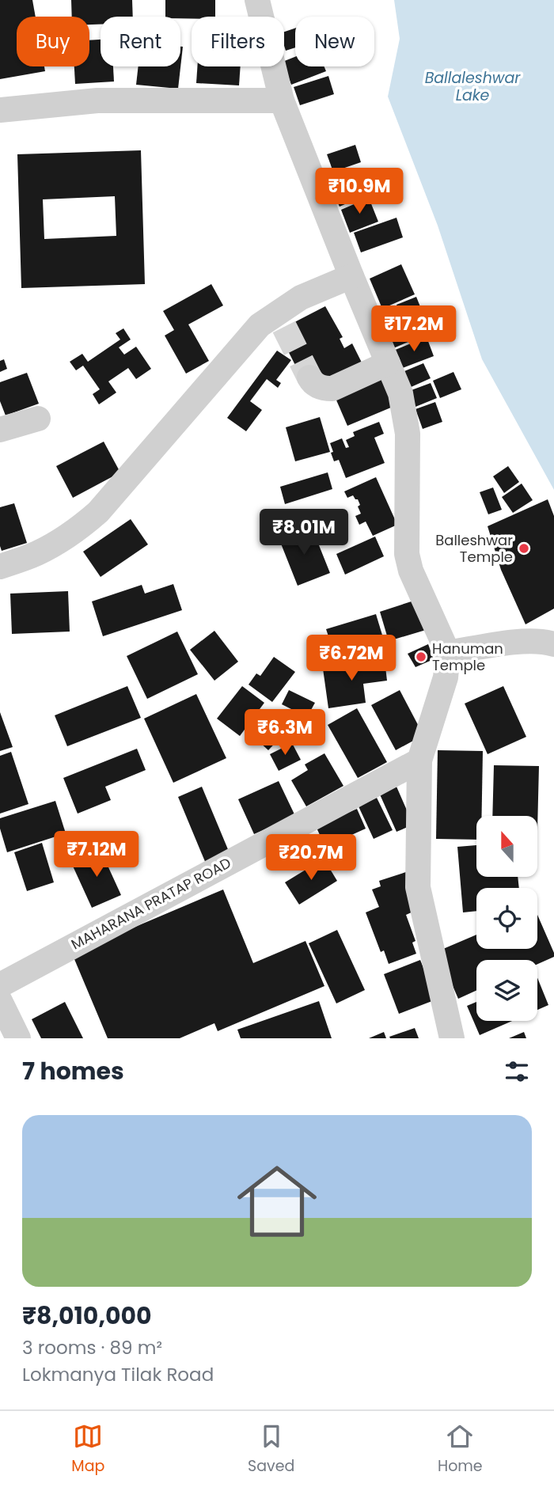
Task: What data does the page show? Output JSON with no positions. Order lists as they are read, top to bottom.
{
  "streets": {
    "street": ["MAHARANA PRATAP ROAD"]
  },
  "water": ["Ballaleshwar Lake"],
  "places": ["Balleshwar Temple", "Hanuman Temple"],
  "north": "top",
  "page": {
    "chip": [
      "Buy",
      "Rent",
      "Filters",
      "New"
    ],
    "price": [
      "₹10.9M",
      "₹17.2M",
      "₹8.01M",
      "₹6.72M",
      "₹6.3M",
      "₹7.12M",
      "₹20.7M"
    ],
    "heading": "7 homes",
    "list": [
      {
        "name": "₹8,010,000",
        "note": "3 rooms · 89 m² · Lokmanya Tilak Road"
      }
    ],
    "tabs": ["Map", "Saved", "Home"]
  }
}
